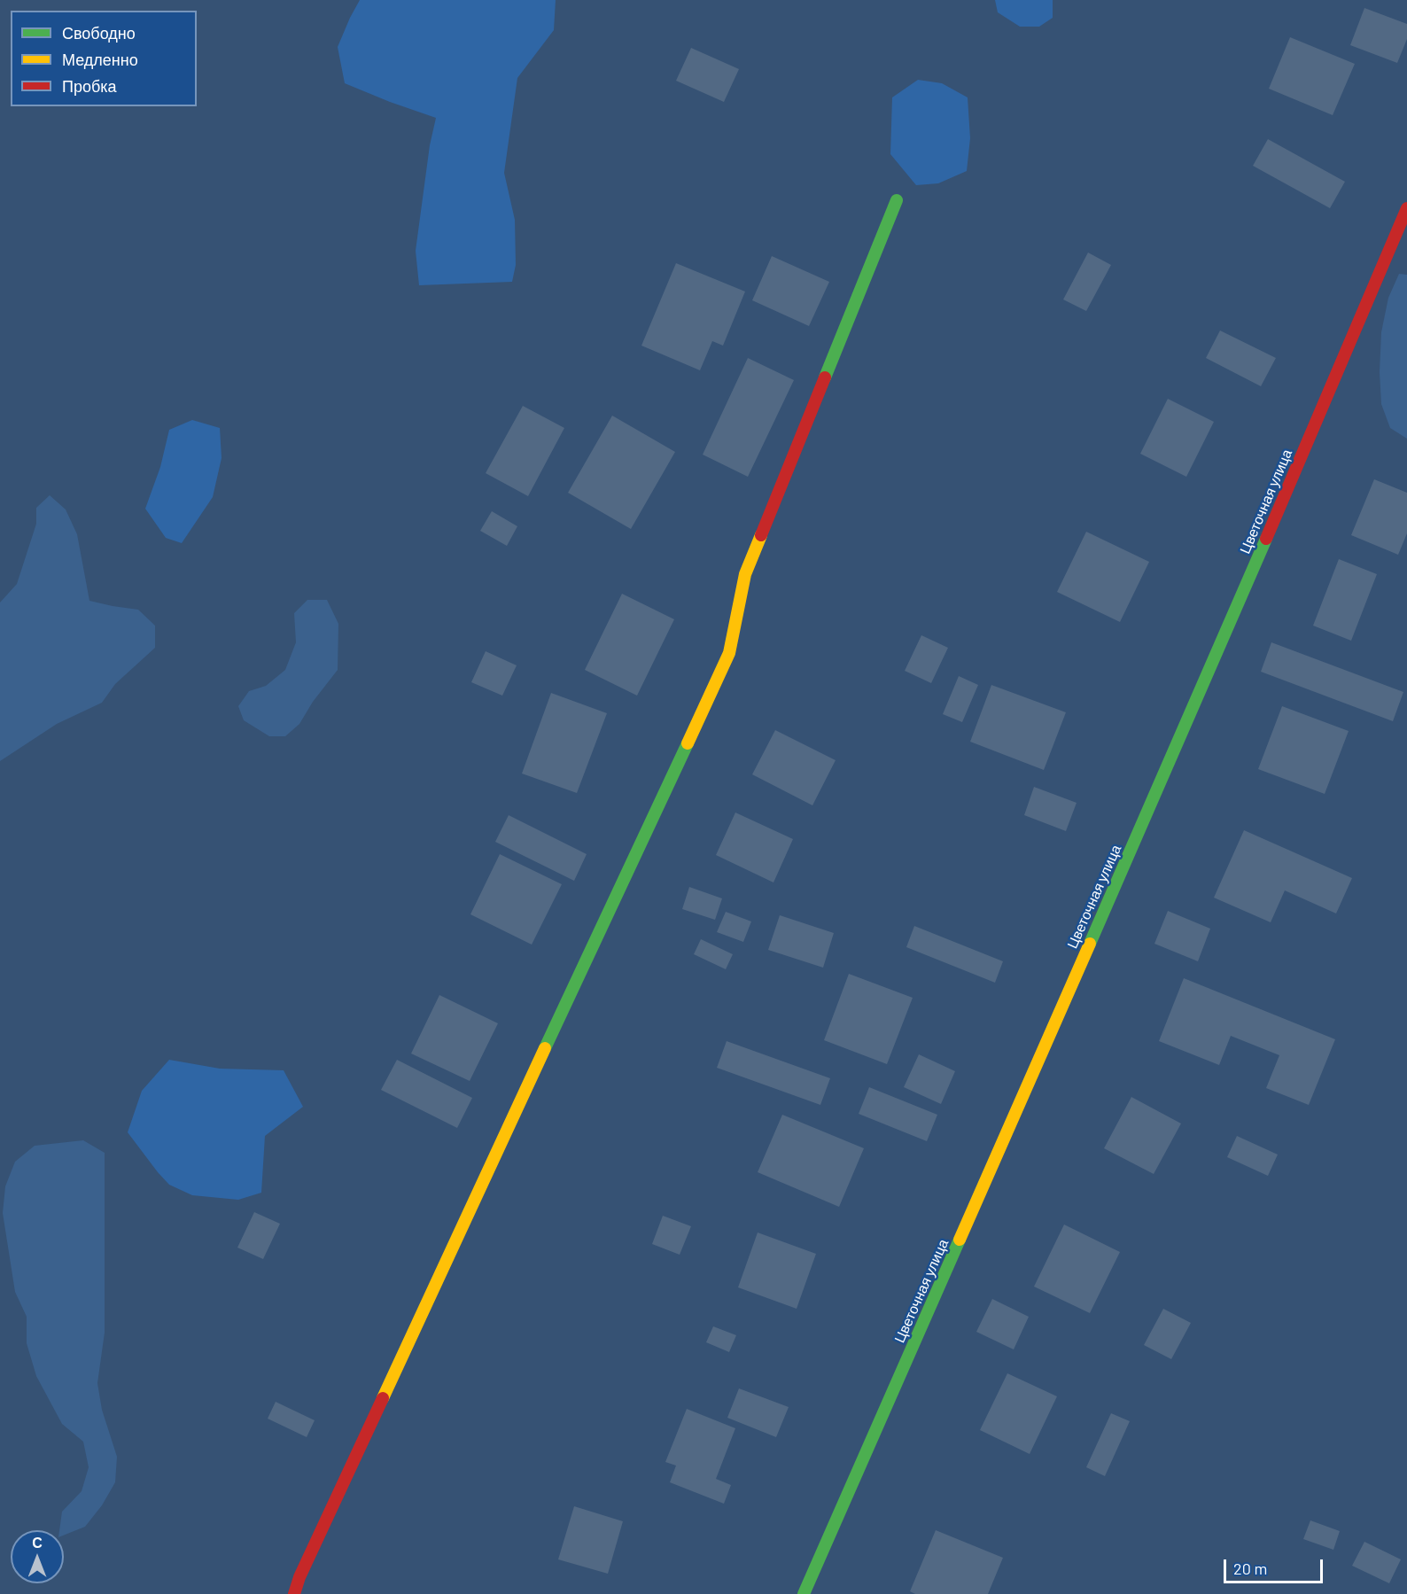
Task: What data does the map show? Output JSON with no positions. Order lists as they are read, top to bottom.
{
  "streets": {
    "street": ["Цветочная улица"]
  },
  "legend": ["Свободно", "Медленно", "Пробка"],
  "scale_bar": "20 m",
  "north": "top"
}
